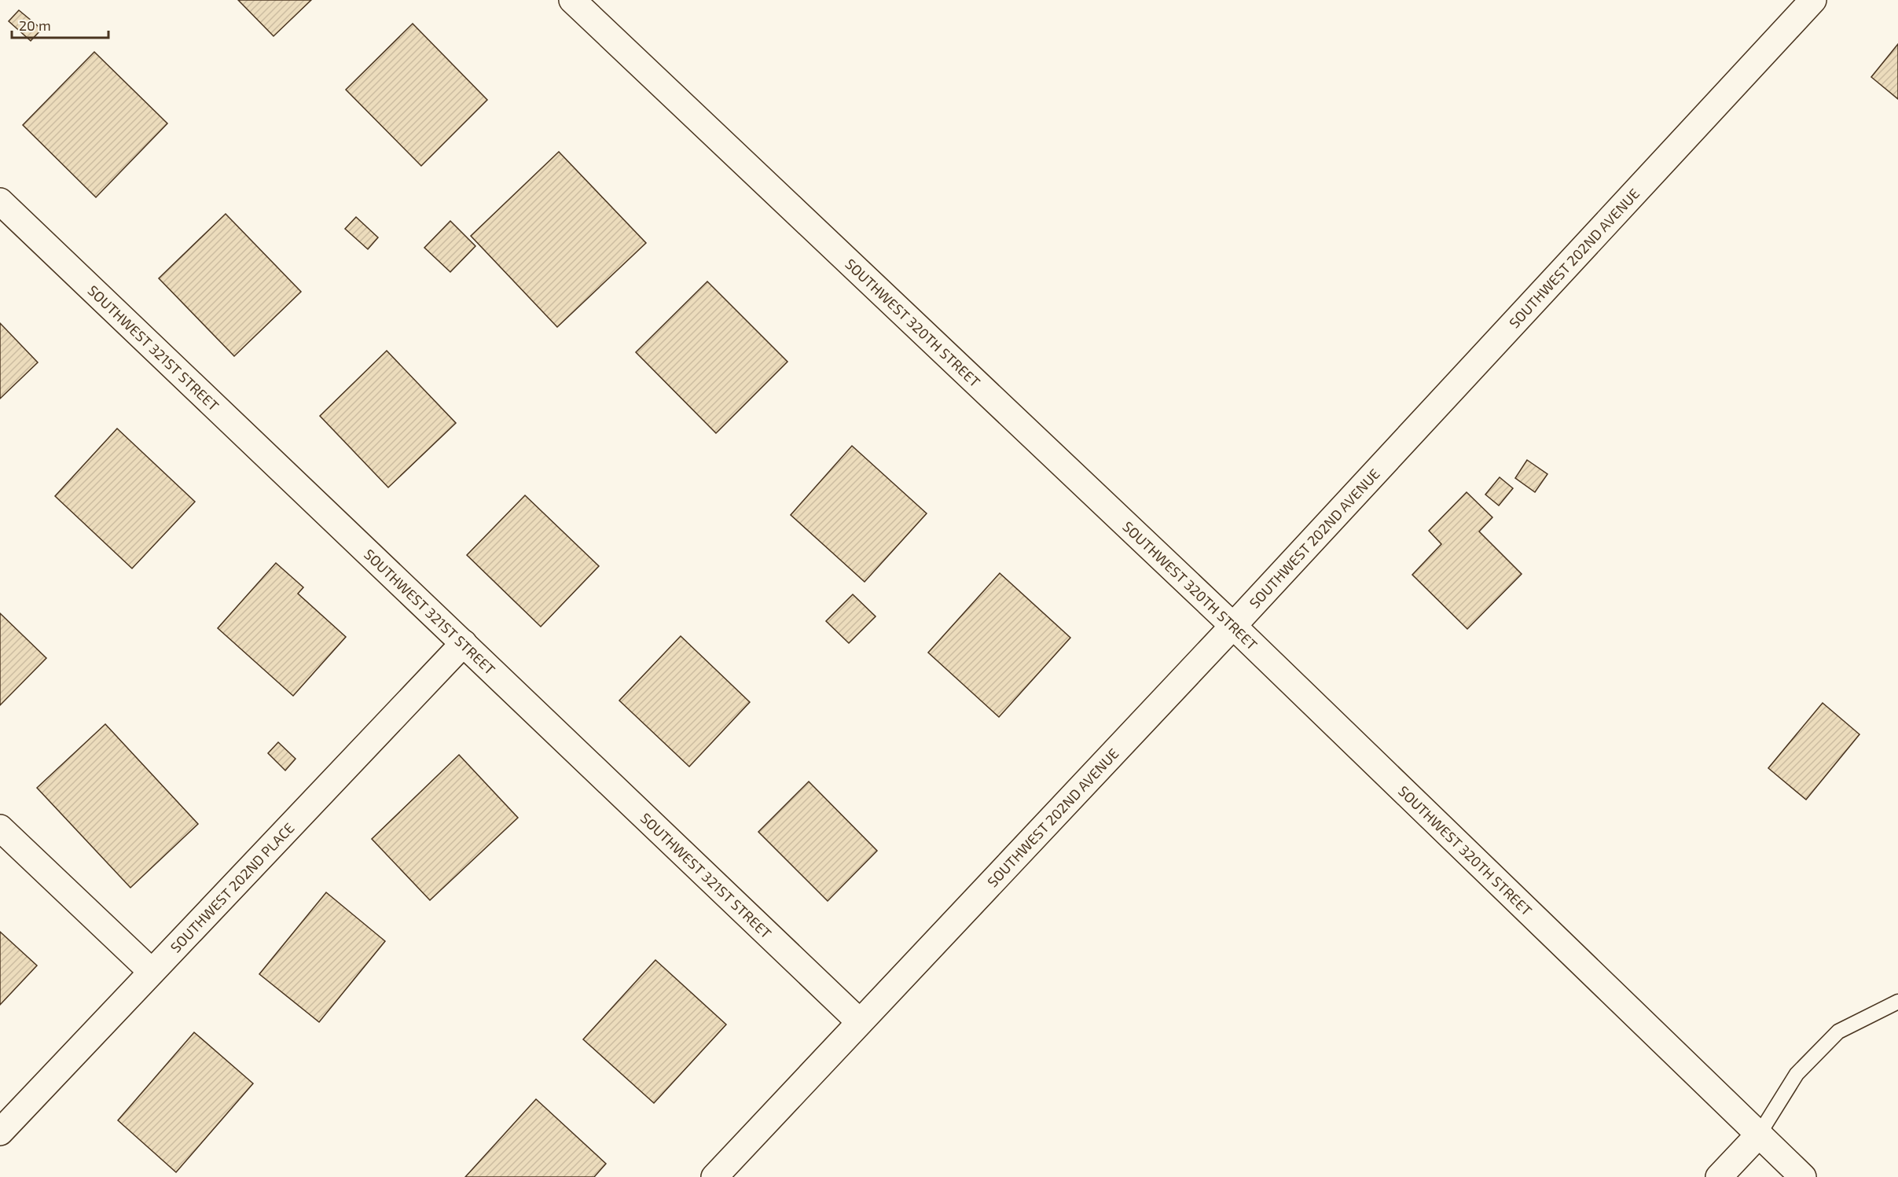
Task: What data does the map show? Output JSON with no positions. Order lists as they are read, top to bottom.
{
  "streets": {
    "street": [
      "SOUTHWEST 202ND AVENUE",
      "SOUTHWEST 320TH STREET",
      "SOUTHWEST 321ST STREET",
      "SOUTHWEST 202ND PLACE"
    ]
  },
  "crossings": [
    ["SOUTHWEST 202ND AVENUE", "SOUTHWEST 320TH STREET"],
    ["SOUTHWEST 202ND AVENUE", "SOUTHWEST 321ST STREET"],
    ["SOUTHWEST 321ST STREET", "SOUTHWEST 202ND PLACE"]
  ],
  "scale_bar": "20 m"
}
